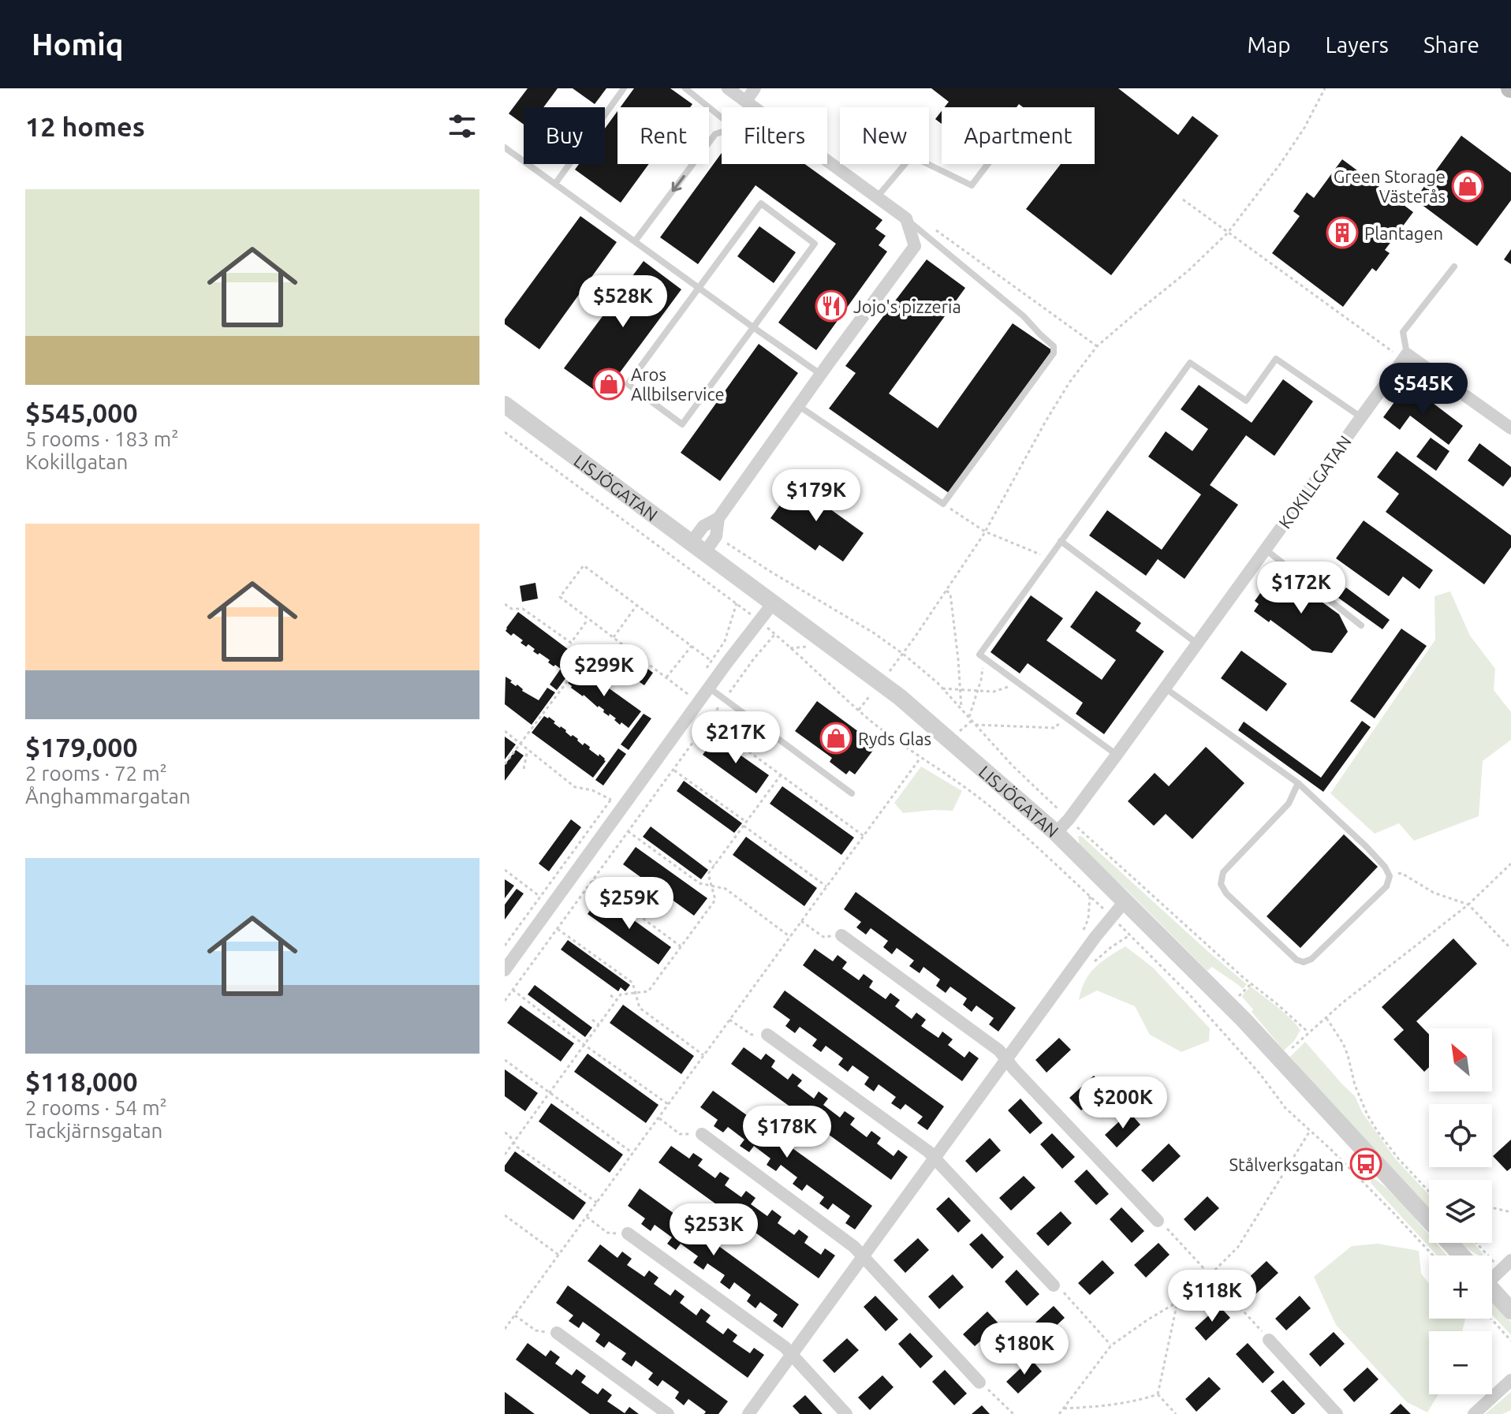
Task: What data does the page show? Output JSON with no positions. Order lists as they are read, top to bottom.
{
  "streets": {
    "street": ["KOKILLGATAN", "LISJÖGATAN"]
  },
  "crossings": [
    ["KOKILLGATAN", "LISJÖGATAN"]
  ],
  "places": {
    "shop": ["Green Storage Västerås", "Aros Allbilservice", "Ryds Glas"],
    "building": ["Plantagen"],
    "restaurant": ["Jojo's pizzeria"],
    "bus stop": ["Stålverksgatan"]
  },
  "north": "top left",
  "page": {
    "header": "Homiq",
    "nav": ["Map", "Layers", "Share"],
    "heading": "12 homes",
    "chip": [
      "Buy",
      "Rent",
      "Filters",
      "New",
      "Apartment"
    ],
    "list": [
      {
        "name": "$545,000",
        "note": "5 rooms · 183 m² · Kokillgatan"
      },
      {
        "name": "$179,000",
        "note": "2 rooms · 72 m² · Ånghammargatan"
      },
      {
        "name": "$118,000",
        "note": "2 rooms · 54 m² · Tackjärnsgatan"
      }
    ],
    "price": [
      "$528K",
      "$545K",
      "$179K",
      "$172K",
      "$299K",
      "$217K",
      "$259K",
      "$200K",
      "$178K",
      "$253K",
      "$118K",
      "$180K"
    ],
    "map_buttons": ["+", "−"]
  }
}
